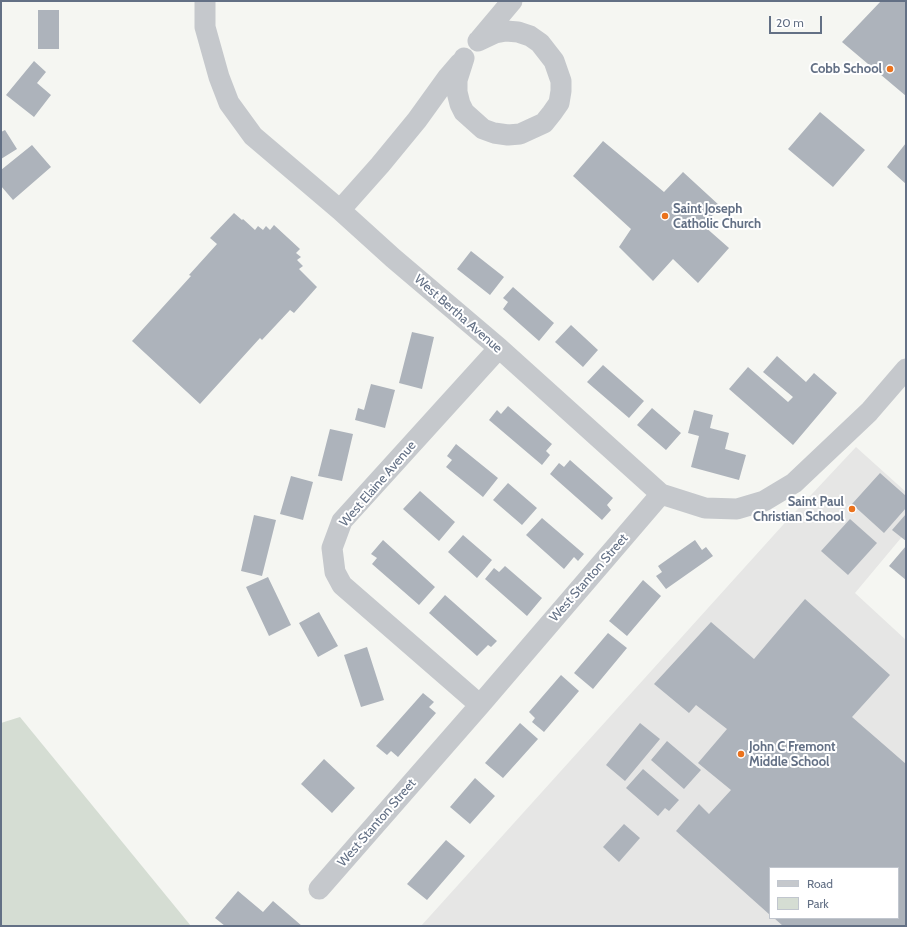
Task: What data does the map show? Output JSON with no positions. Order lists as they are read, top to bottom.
{
  "streets": {
    "street": ["West Bertha Avenue", "West Elaine Avenue", "West Stanton Street"]
  },
  "crossings": [
    ["West Bertha Avenue", "West Elaine Avenue"],
    ["West Bertha Avenue", "West Stanton Street"],
    ["West Elaine Avenue", "West Stanton Street"]
  ],
  "places": [
    "Cobb School",
    "Saint Joseph Catholic Church",
    "Saint Paul Christian School",
    "John C Fremont Middle School"
  ],
  "legend": ["Road", "Park"],
  "scale_bar": "20 m"
}
